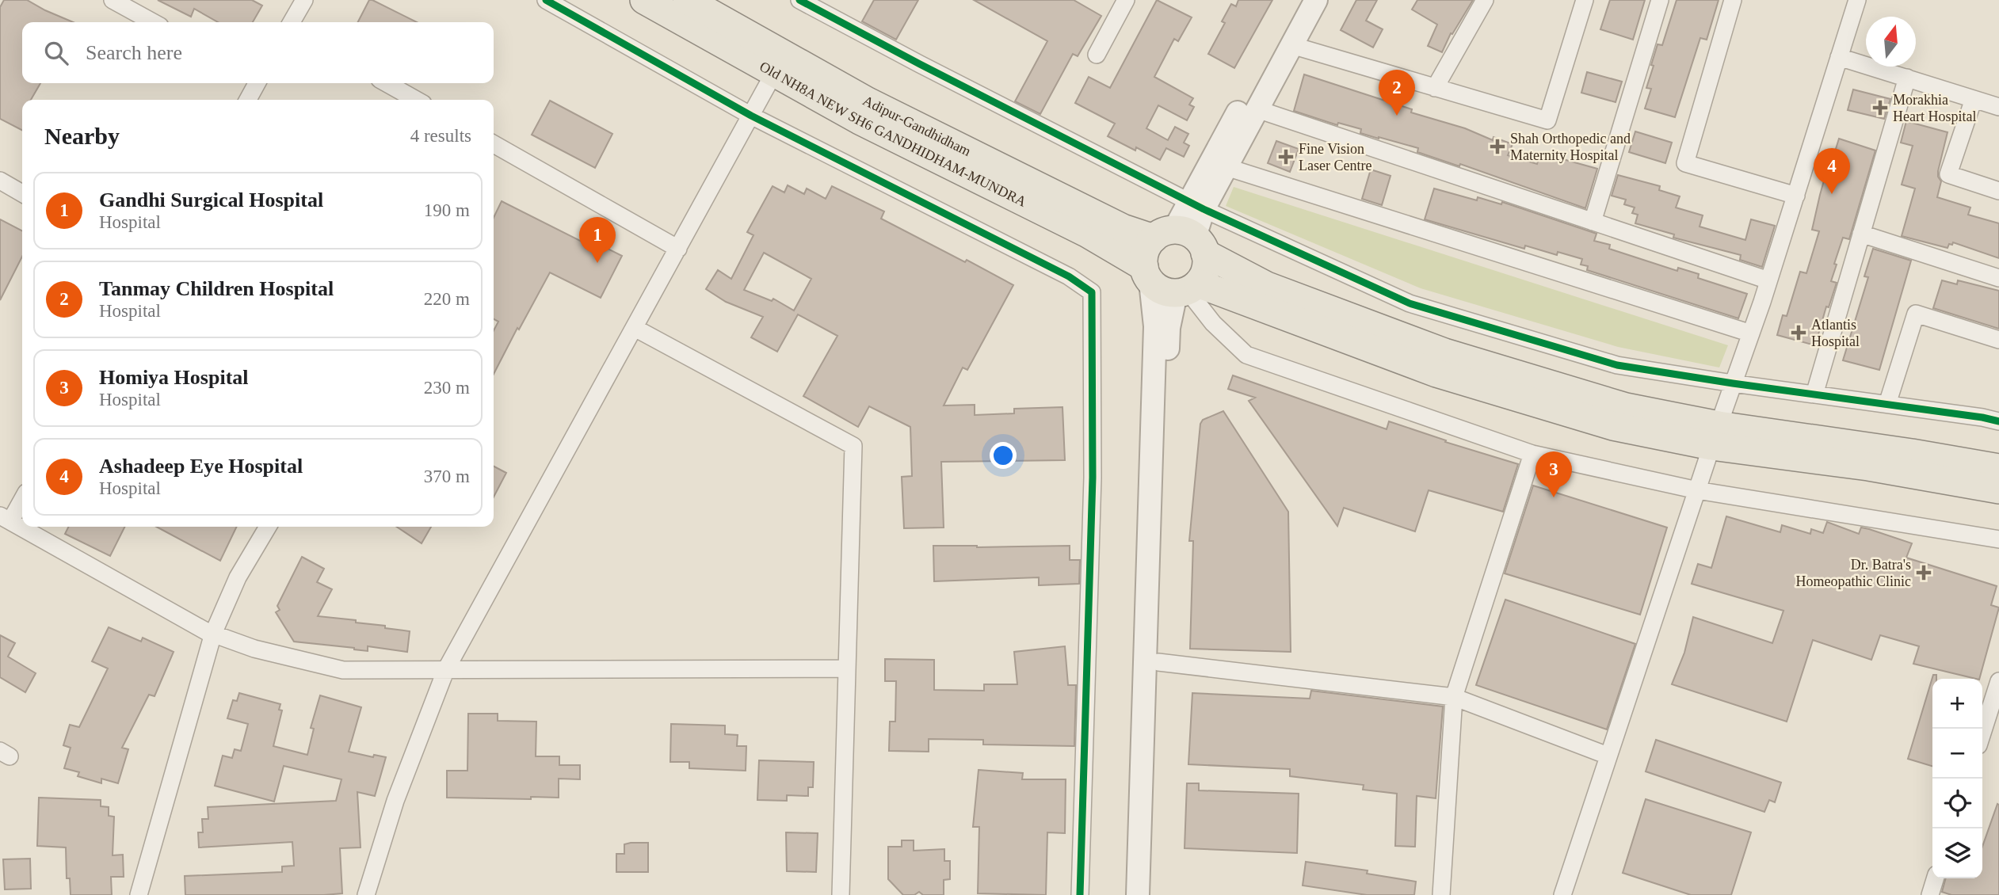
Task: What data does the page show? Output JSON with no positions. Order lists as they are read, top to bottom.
{
  "streets": {
    "main road": ["Adipur-Gandhidham", "Old NH8A NEW SH6 GANDHIDHAM-MUNDRA"]
  },
  "crossings": [
    ["Adipur-Gandhidham", "Old NH8A NEW SH6 GANDHIDHAM-MUNDRA"]
  ],
  "places": {
    "health": [
      "Morakhia Heart Hospital",
      "Shah Orthopedic and Maternity Hospital",
      "Fine Vision Laser Centre",
      "Atlantis Hospital",
      "Dr. Batra's Homeopathic Clinic"
    ]
  },
  "north": "top",
  "page": {
    "search": "Search here",
    "pins": [
      "2",
      "4",
      "1",
      "3"
    ],
    "heading": ["Nearby", "4 results"],
    "list": [
      {
        "mark": "1",
        "name": "Gandhi Surgical Hospital",
        "note": "Hospital",
        "value": "190 m"
      },
      {
        "mark": "2",
        "name": "Tanmay Children Hospital",
        "note": "Hospital",
        "value": "220 m"
      },
      {
        "mark": "3",
        "name": "Homiya Hospital",
        "note": "Hospital",
        "value": "230 m"
      },
      {
        "mark": "4",
        "name": "Ashadeep Eye Hospital",
        "note": "Hospital",
        "value": "370 m"
      }
    ],
    "map_buttons": ["+", "−"]
  }
}
